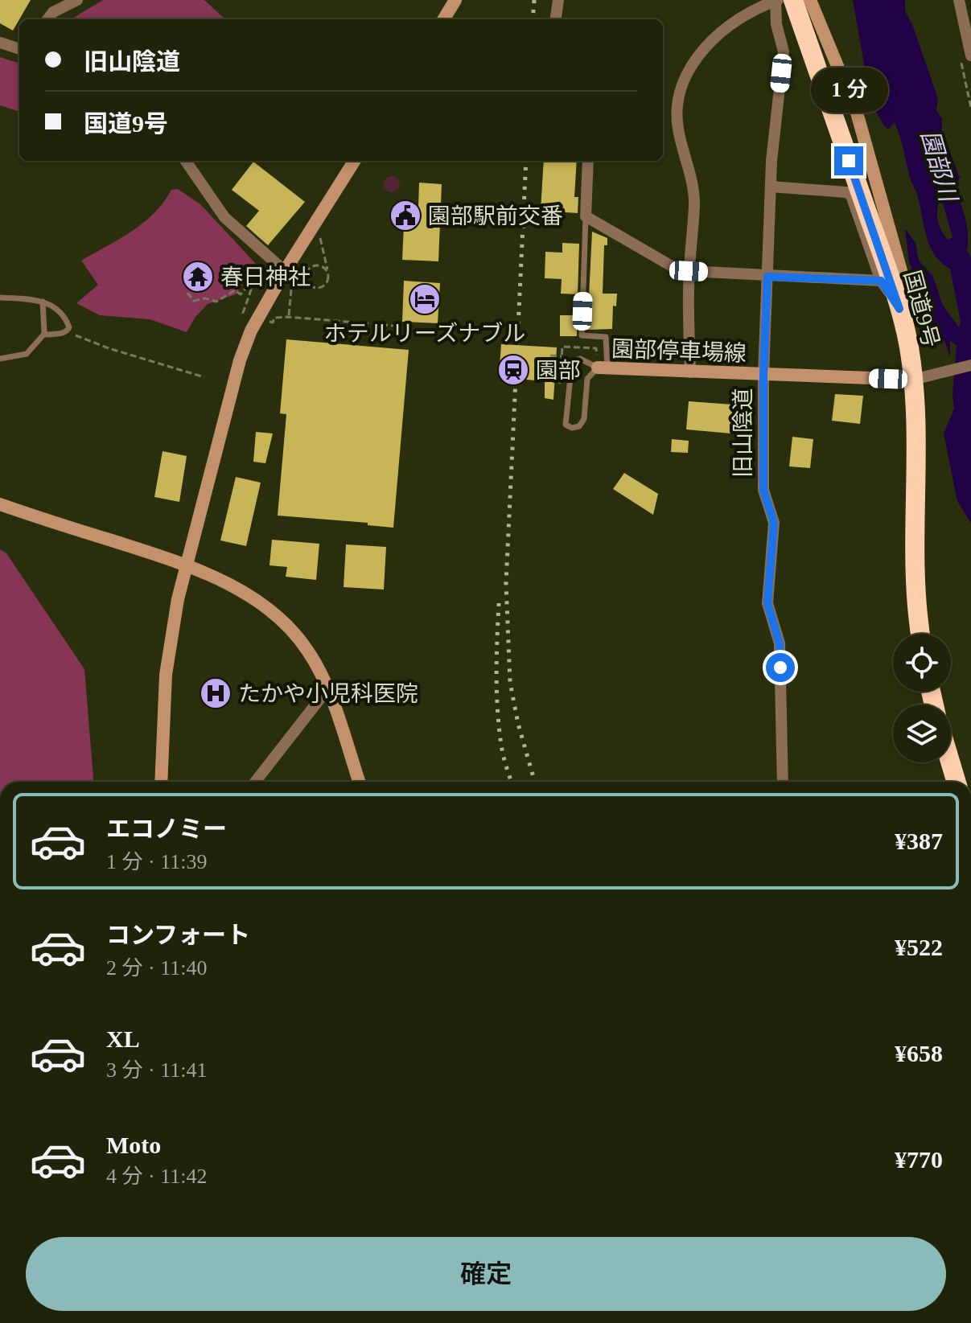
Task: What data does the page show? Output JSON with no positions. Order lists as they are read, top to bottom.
{
  "streets": {
    "highway": ["国道9号"],
    "street": ["園部停車場線", "旧山陰道"]
  },
  "crossings": [
    ["国道9号", "園部停車場線"],
    ["園部停車場線", "旧山陰道"]
  ],
  "water": ["園部川"],
  "places": {
    "public building": ["園部駅前交番"],
    "temple": ["春日神社"],
    "hotel": ["ホテルリーズナブル"],
    "station": ["園部"],
    "hospital": ["たかや小児科医院"]
  },
  "page": {
    "banner": ["旧山陰道", "国道9号"],
    "bubble": "1 分",
    "list": [
      {
        "name": "エコノミー",
        "note": "1 分 · 11:39",
        "value": "¥387"
      },
      {
        "name": "コンフォート",
        "note": "2 分 · 11:40",
        "value": "¥522"
      },
      {
        "name": "XL",
        "note": "3 分 · 11:41",
        "value": "¥658"
      },
      {
        "name": "Moto",
        "note": "4 分 · 11:42",
        "value": "¥770"
      }
    ],
    "buttons": "確定"
  }
}
